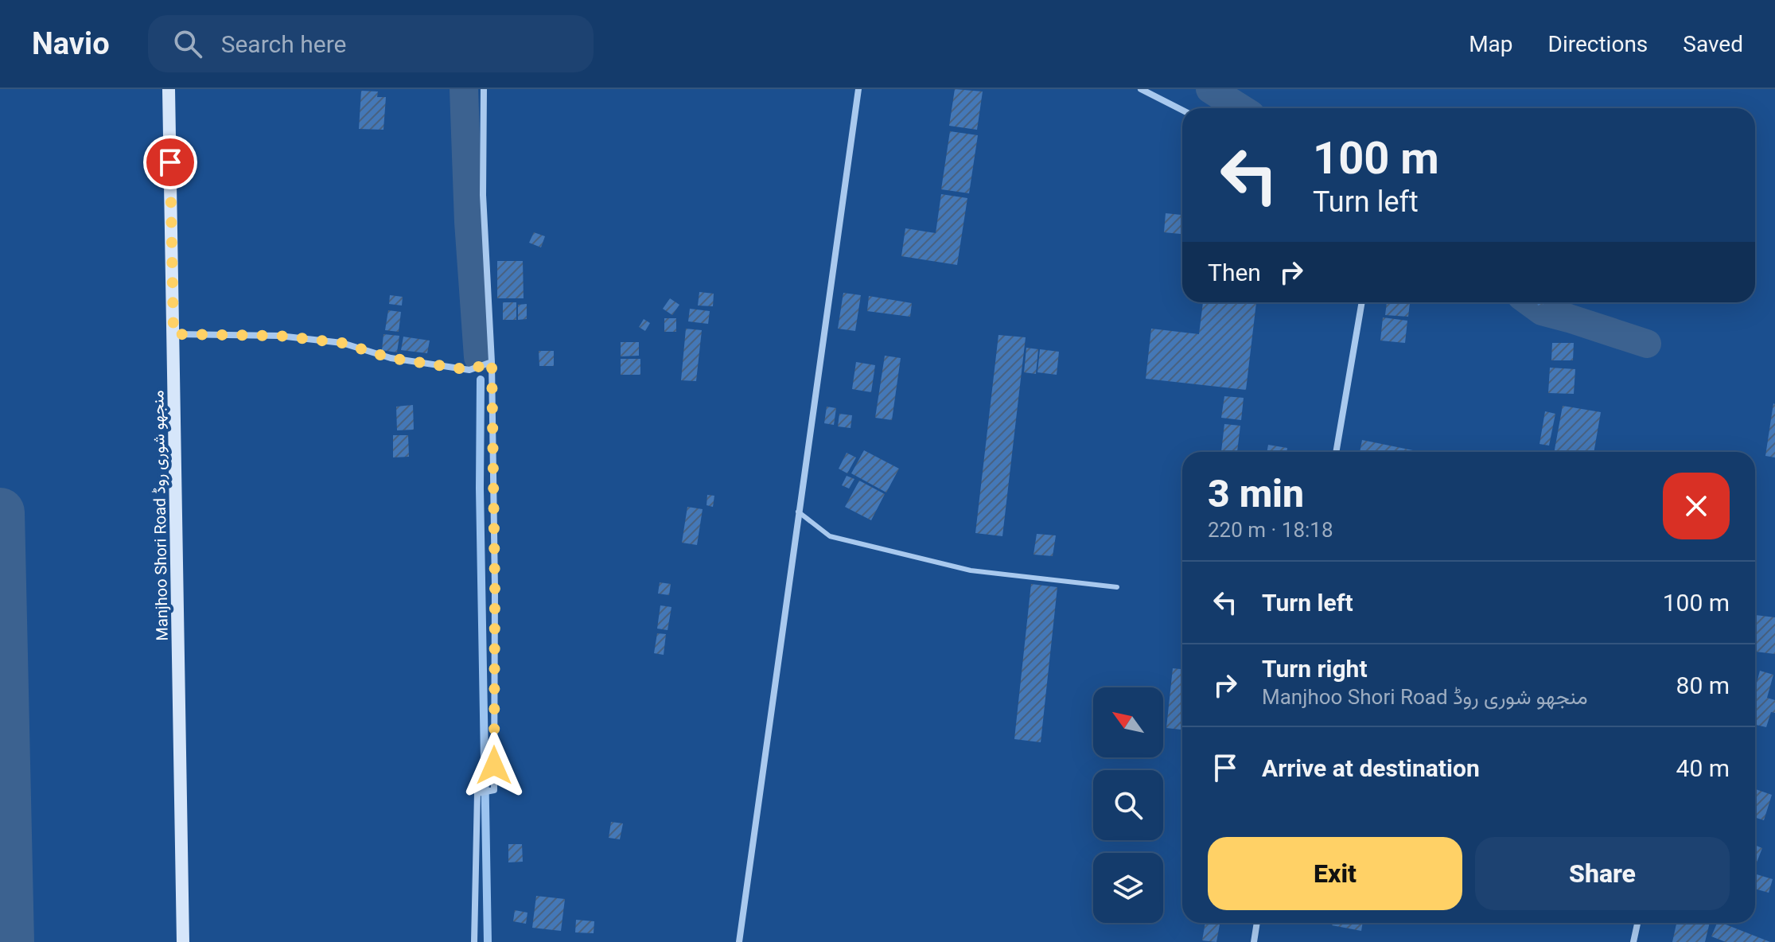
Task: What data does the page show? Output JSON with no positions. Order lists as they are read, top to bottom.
{
  "streets": {
    "street": ["Manjhoo Shori Road منجھو شوری روڈ"]
  },
  "north": "top left",
  "page": {
    "header": "Navio",
    "search": "Search here",
    "nav": ["Map", "Directions", "Saved"],
    "turn": ["100 m", "Turn left"],
    "then": "Then",
    "heading": ["3 min", "220 m · 18:18"],
    "list": [
      {
        "name": "Turn left",
        "value": "100 m"
      },
      {
        "name": "Turn right",
        "note": "Manjhoo Shori Road منجھو شوری روڈ",
        "value": "80 m"
      },
      {
        "name": "Arrive at destination",
        "value": "40 m"
      }
    ],
    "buttons": ["Exit", "Share"]
  }
}
